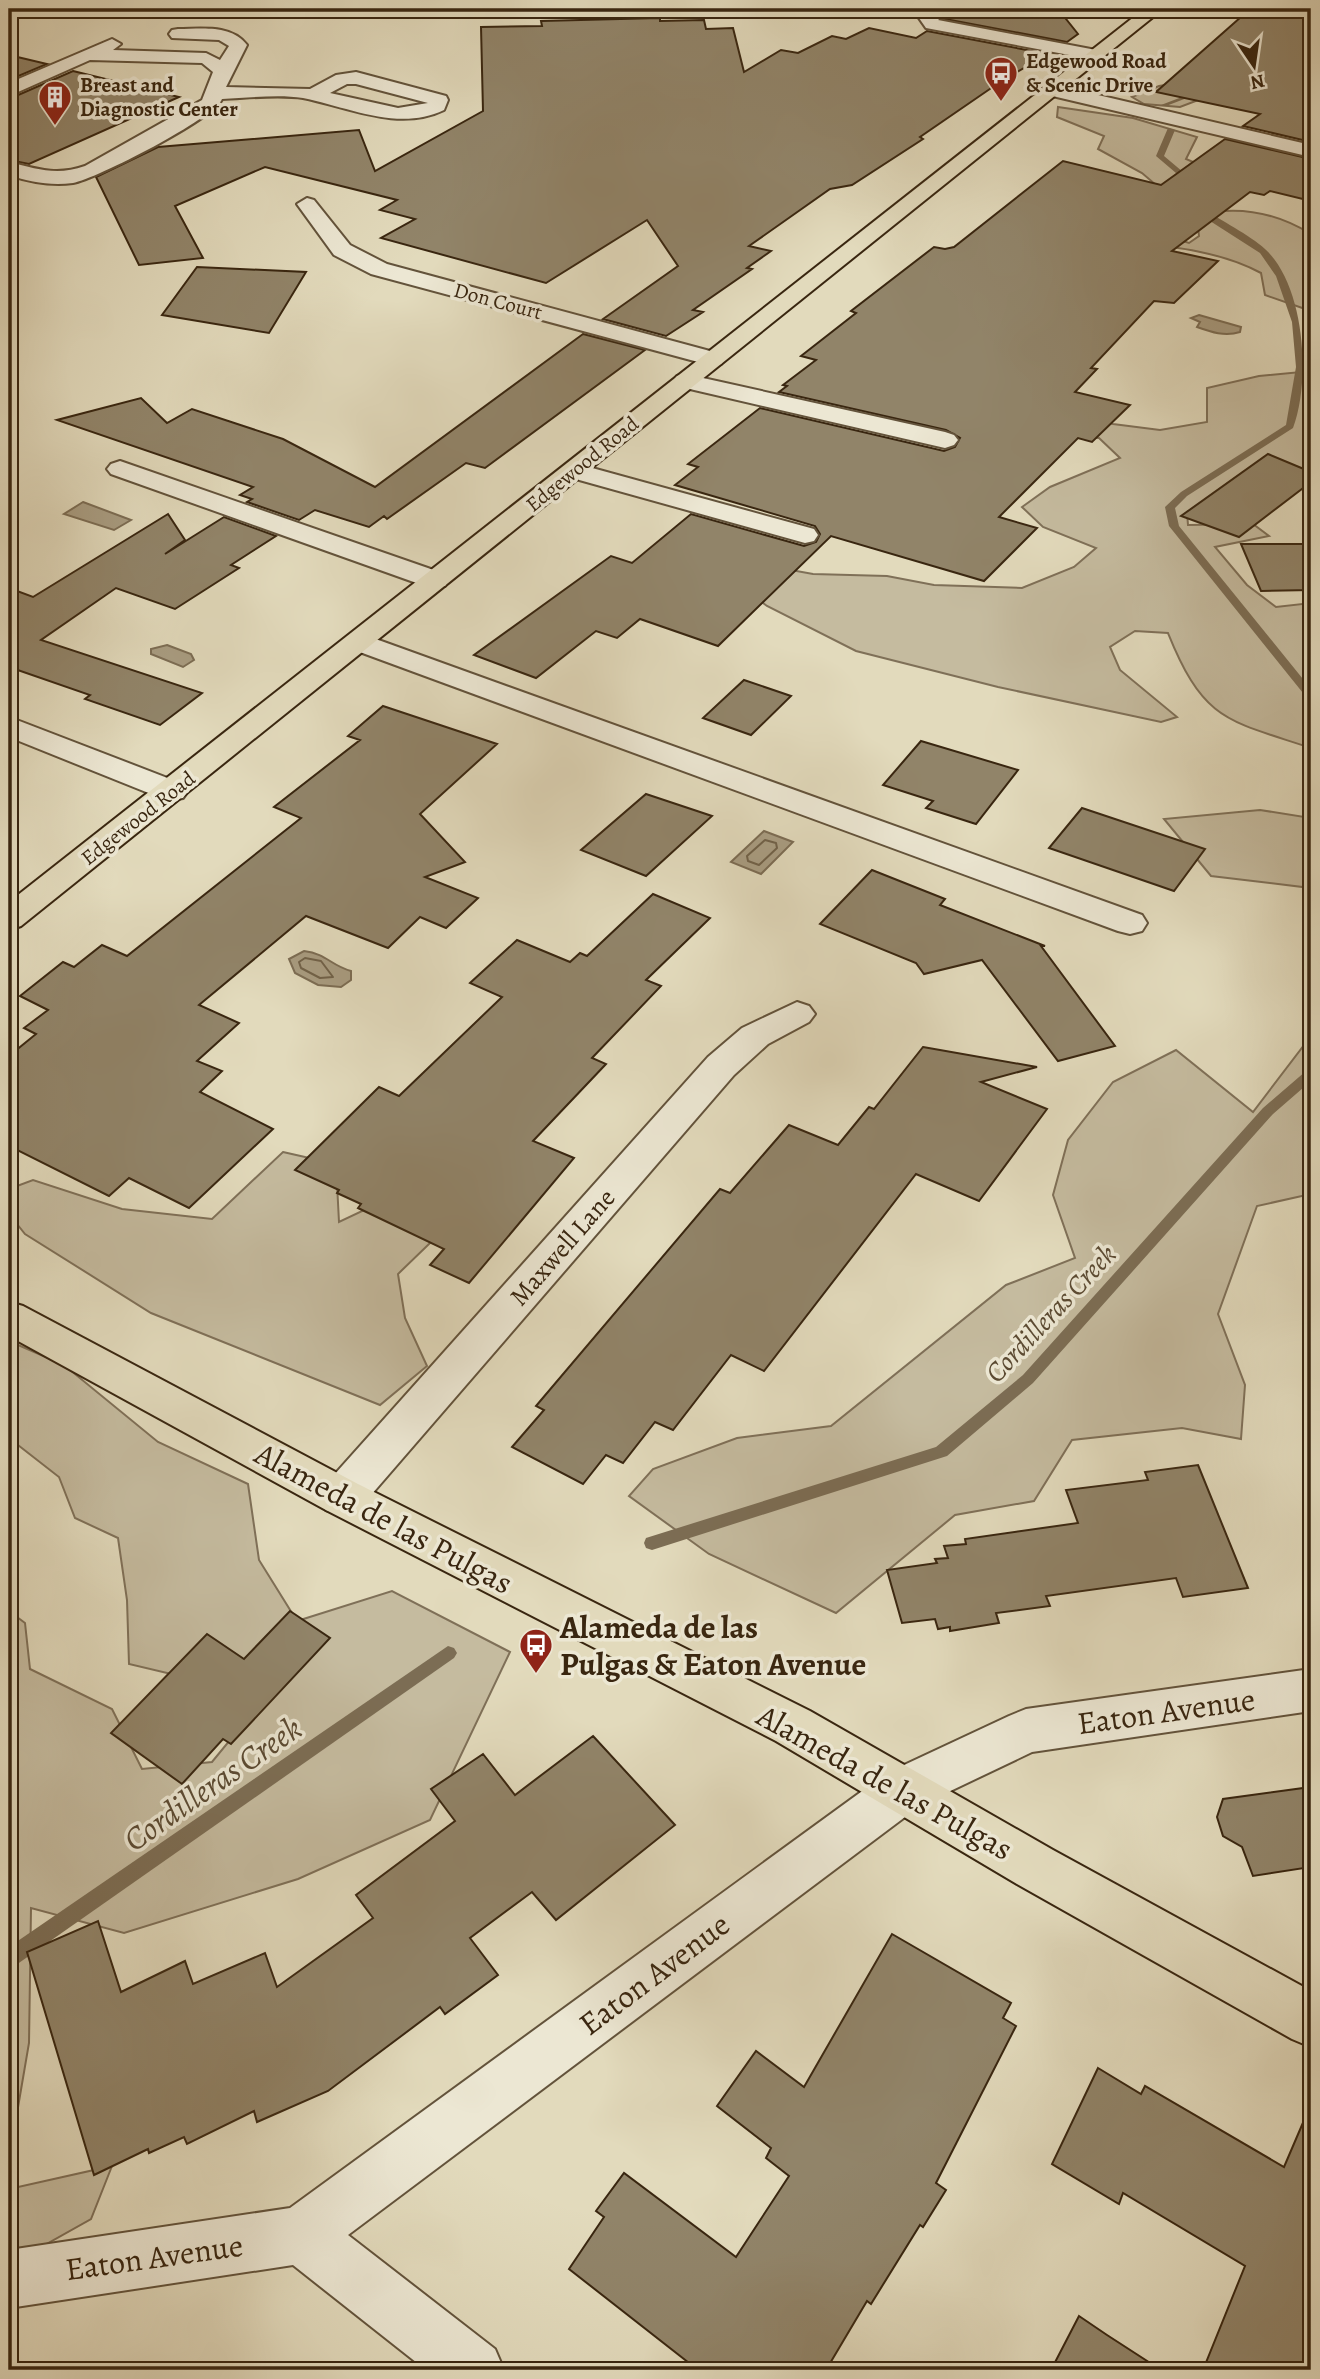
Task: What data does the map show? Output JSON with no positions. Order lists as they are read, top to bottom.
{
  "streets": {
    "main road": ["Edgewood Road", "Alameda de las Pulgas"],
    "street": ["Don Court", "Maxwell Lane", "Eaton Avenue"]
  },
  "crossings": [
    ["Don Court", "Edgewood Road"],
    ["Maxwell Lane", "Alameda de las Pulgas"],
    ["Alameda de las Pulgas", "Eaton Avenue"]
  ],
  "water": ["Cordilleras Creek"],
  "places": {
    "bus stop": ["Edgewood Road & Scenic Drive", "Alameda de las Pulgas & Eaton Avenue"],
    "building": ["Breast and Diagnostic Center"]
  },
  "north": "bottom"
}
